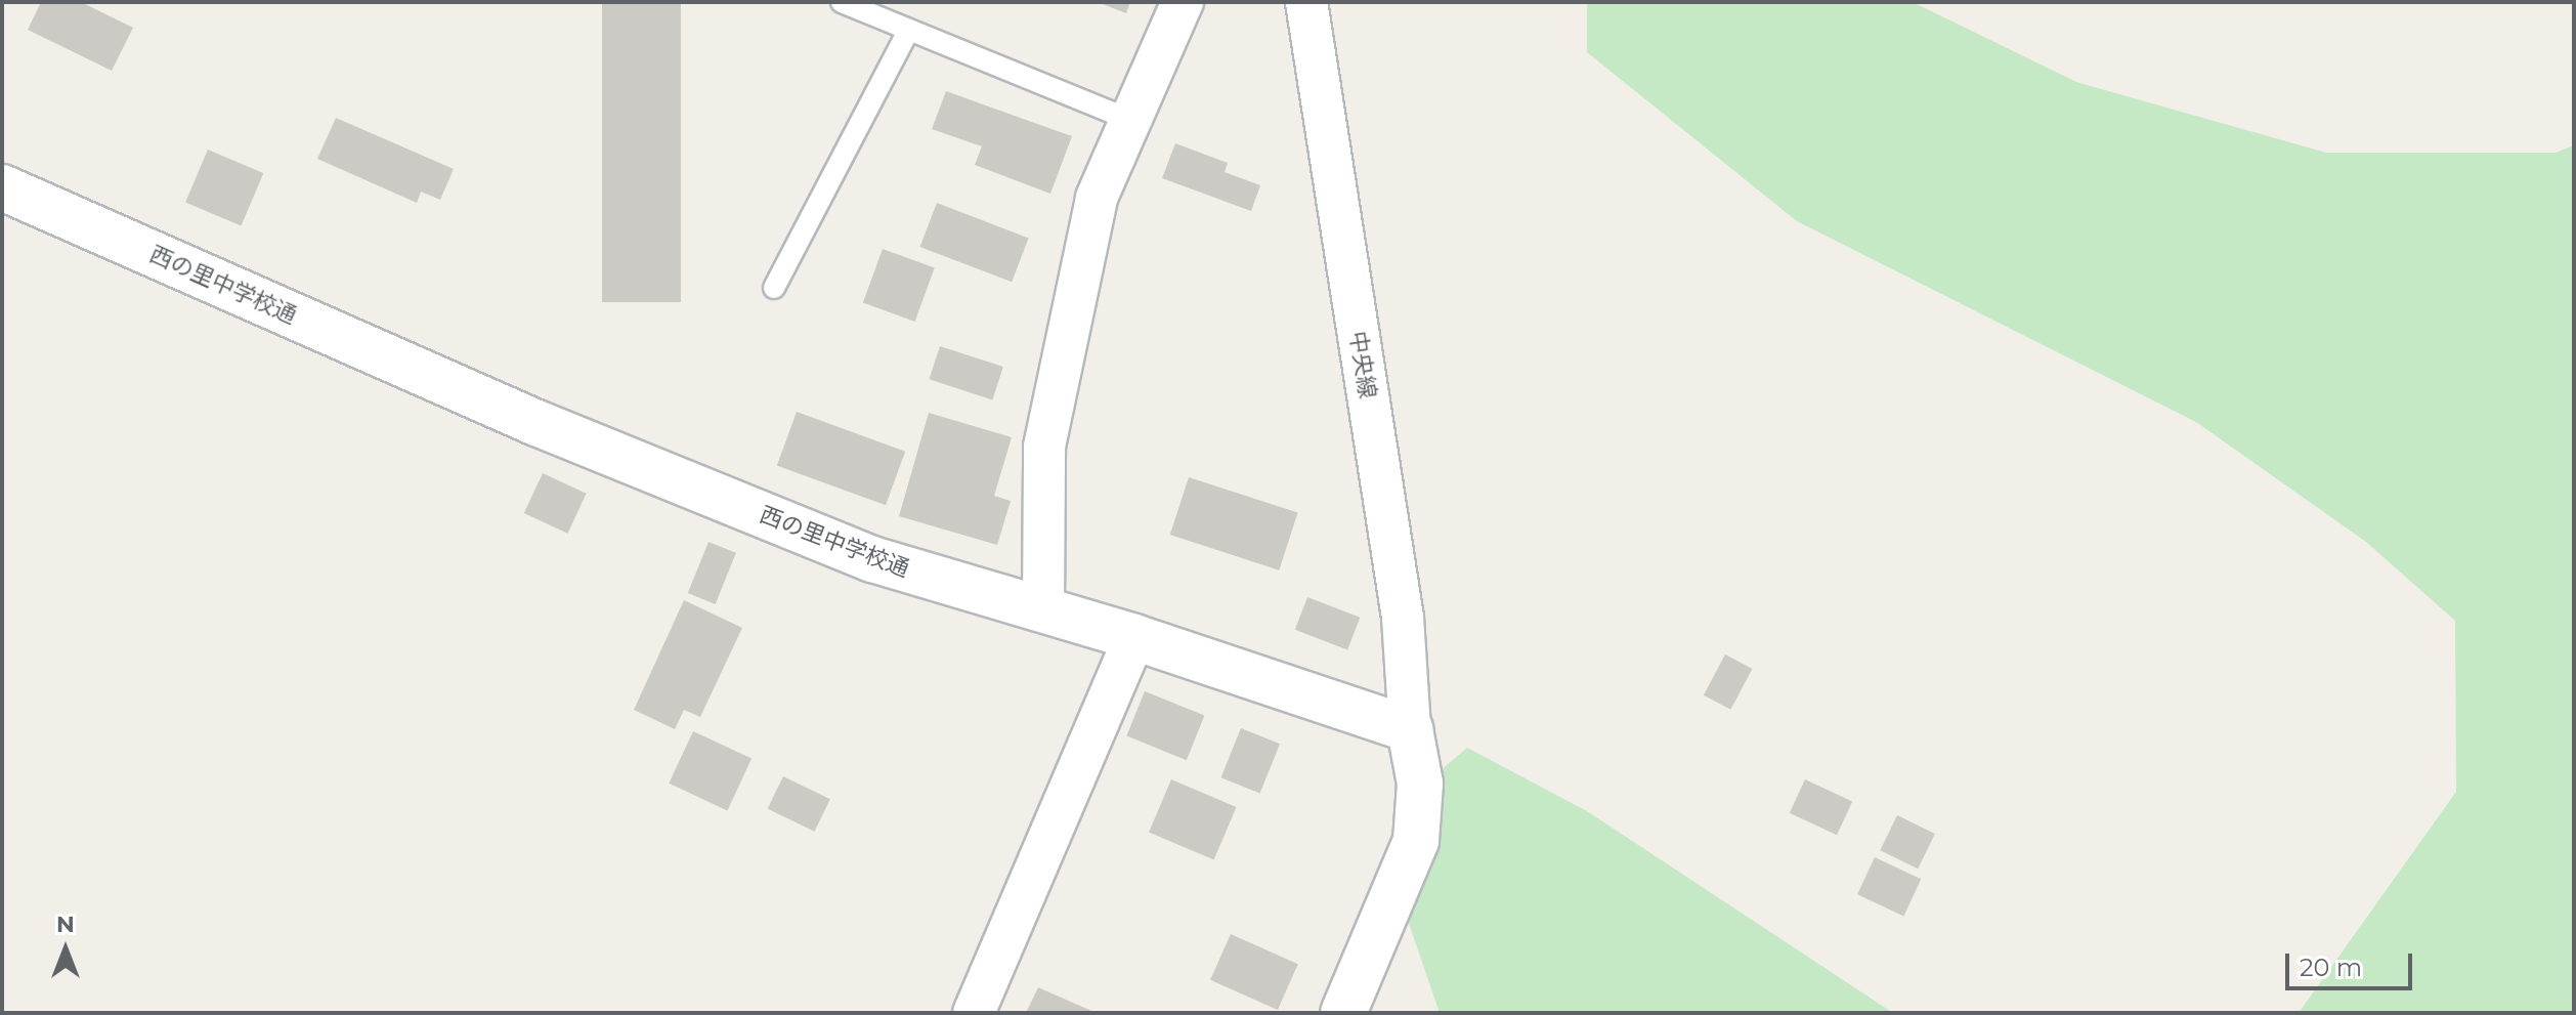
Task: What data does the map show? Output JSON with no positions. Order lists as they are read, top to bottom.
{
  "streets": {
    "street": ["西の里中学校通", "中央線"]
  },
  "crossings": [
    ["西の里中学校通", "中央線"]
  ],
  "scale_bar": "20 m",
  "north": "top"
}
